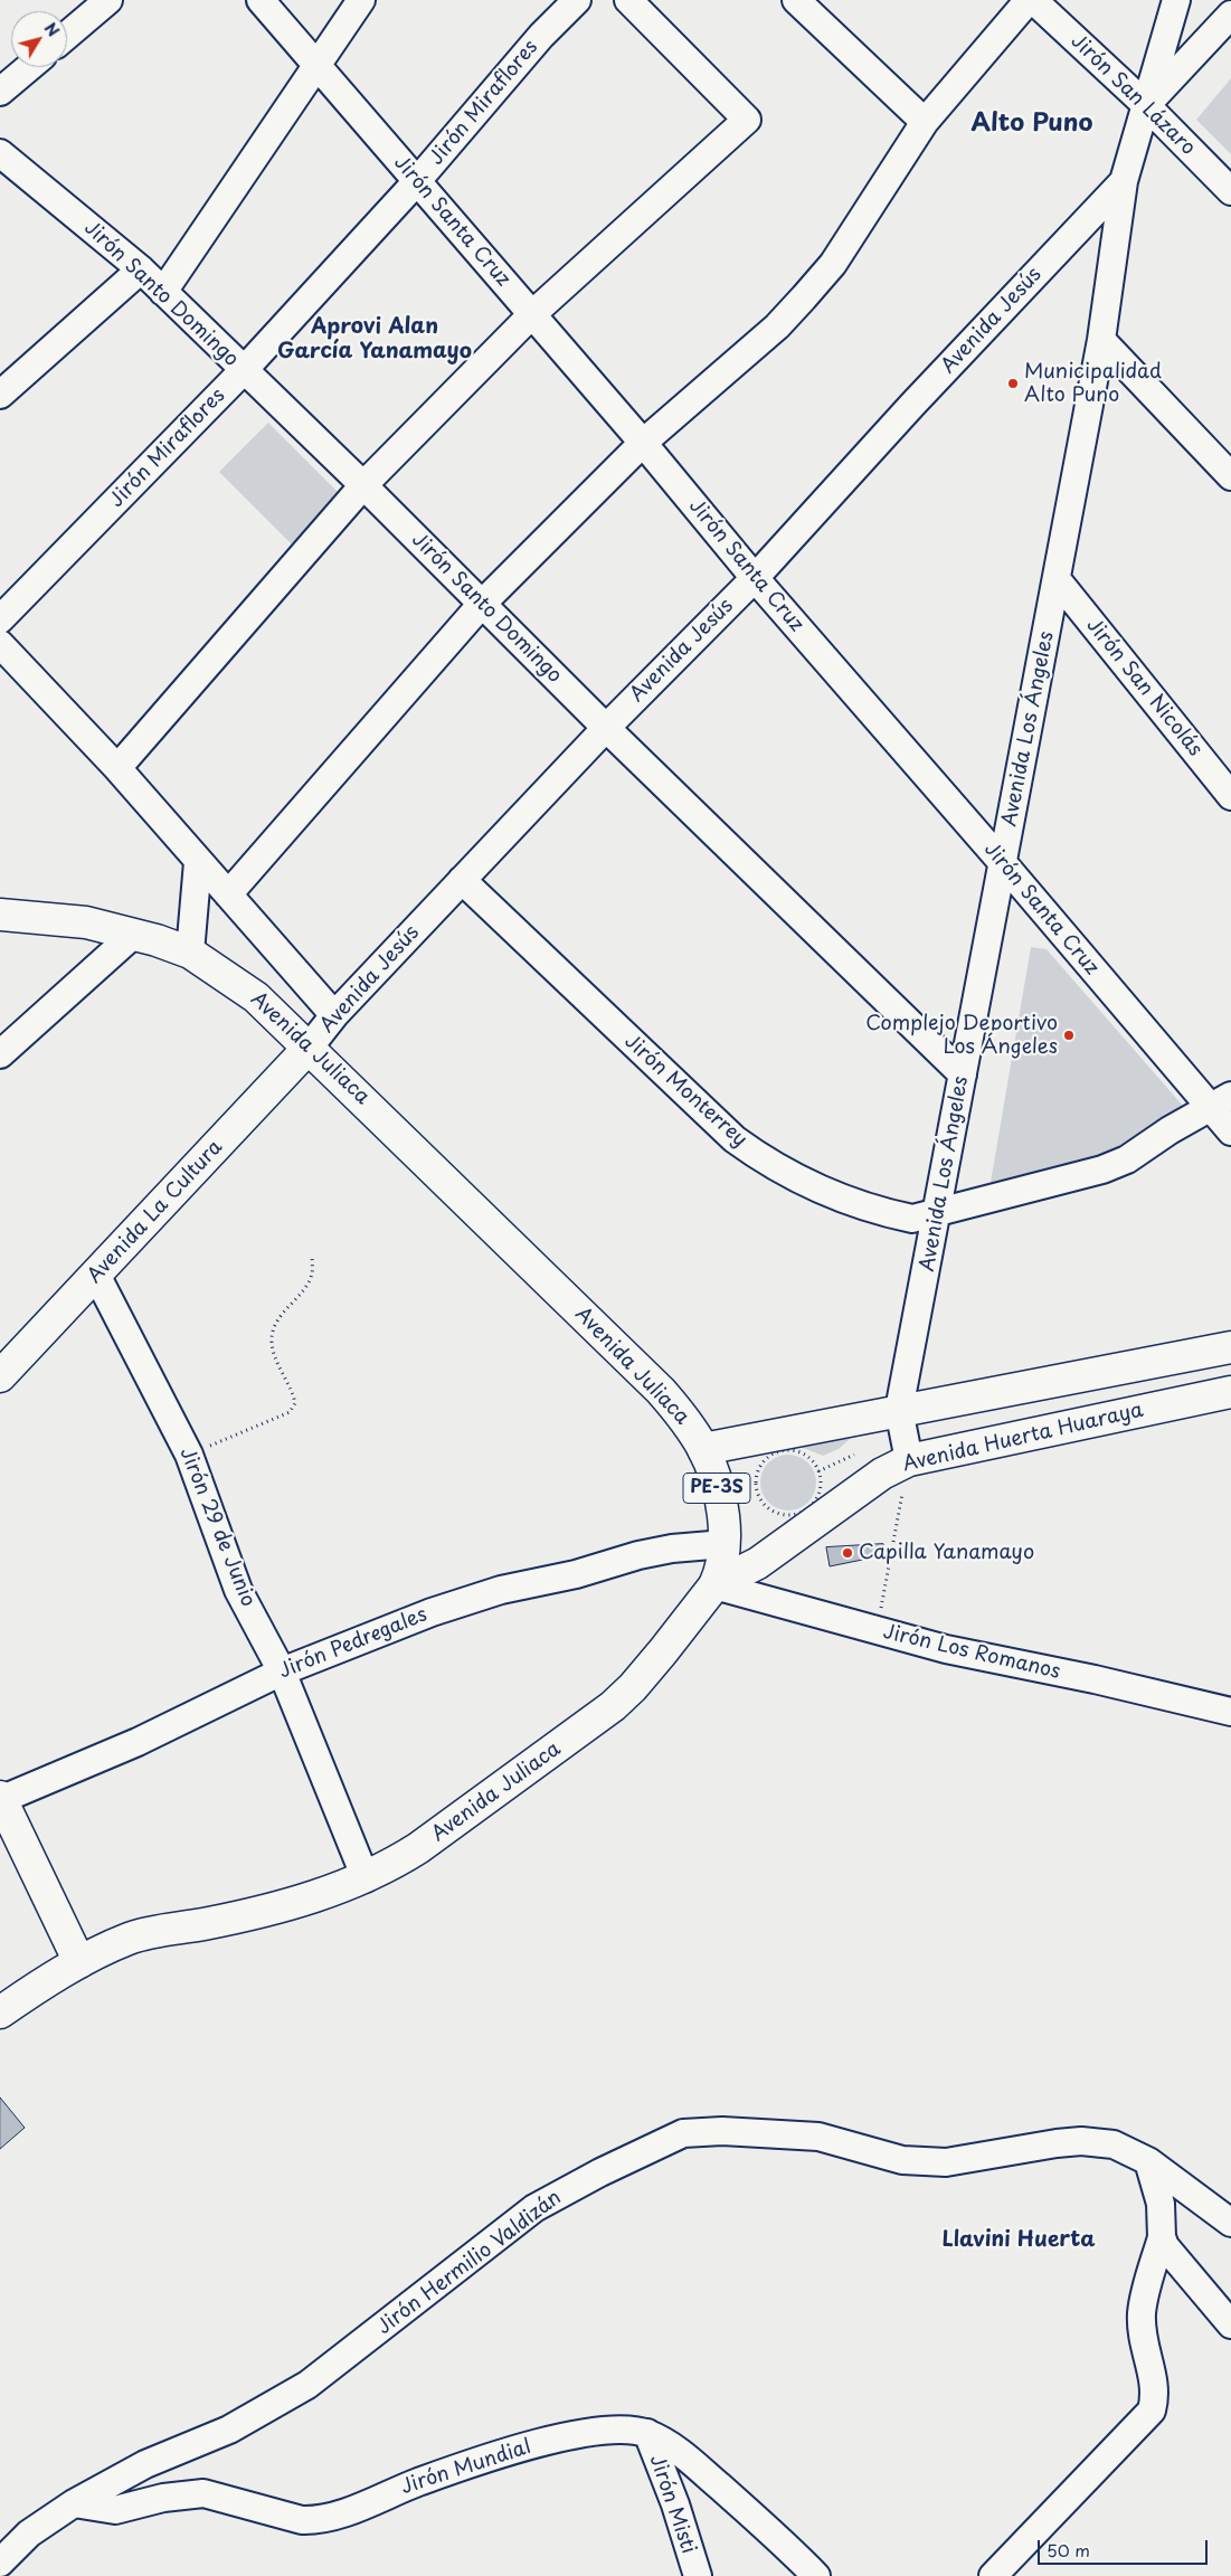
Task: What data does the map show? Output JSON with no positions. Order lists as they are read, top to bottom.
{
  "streets": {
    "main road": [
      "Avenida Juliaca",
      "Avenida La Cultura",
      "Avenida Huerta Huaraya",
      "PE-3S"
    ],
    "street": [
      "Jirón San Lázaro",
      "Jirón Miraflores",
      "Jirón Santa Cruz",
      "Jirón Santo Domingo",
      "Avenida Jesús",
      "Jirón San Nicolás",
      "Avenida Los Ángeles",
      "Jirón Monterrey",
      "Jirón 29 de Junio",
      "Jirón Pedregales",
      "Jirón Los Romanos",
      "Jirón Hermilio Valdizán",
      "Jirón Mundial",
      "Jirón Misti"
    ]
  },
  "crossings": [
    ["Jirón San Lázaro", "Avenida Los Ángeles"],
    ["Jirón Miraflores", "Jirón Santa Cruz"],
    ["Jirón Miraflores", "Jirón Santo Domingo"],
    ["Jirón Santa Cruz", "Avenida Jesús"],
    ["Jirón Santa Cruz", "Avenida Los Ángeles"],
    ["Jirón Santa Cruz", "Jirón Monterrey"],
    ["Jirón Santo Domingo", "Avenida Jesús"],
    ["Jirón Santo Domingo", "Avenida Los Ángeles"],
    ["Avenida Jesús", "Avenida Los Ángeles"],
    ["Avenida Jesús", "Avenida Juliaca"],
    ["Avenida Jesús", "Jirón Monterrey"],
    ["Avenida Jesús", "Avenida La Cultura"],
    ["Jirón San Nicolás", "Avenida Los Ángeles"],
    ["Avenida Los Ángeles", "Jirón Monterrey"],
    ["Avenida Los Ángeles", "Avenida Huerta Huaraya"],
    ["Avenida Juliaca", "Avenida La Cultura"],
    ["Avenida Juliaca", "Avenida Huerta Huaraya"],
    ["Avenida Juliaca", "Jirón 29 de Junio"],
    ["Avenida Juliaca", "Jirón Pedregales"],
    ["Avenida Juliaca", "Jirón Los Romanos"],
    ["Avenida La Cultura", "Jirón 29 de Junio"],
    ["Avenida Huerta Huaraya", "Jirón Los Romanos"],
    ["Jirón 29 de Junio", "Jirón Pedregales"],
    ["Jirón Hermilio Valdizán", "Jirón Mundial"],
    ["Jirón Mundial", "Jirón Misti"]
  ],
  "districts": ["Alto Puno", "Aprovi Alan García Yanamayo", "Llavini Huerta"],
  "places": ["Municipalidad Alto Puno", "Complejo Deportivo Los Ángeles", "Capilla Yanamayo"],
  "scale_bar": "50 m",
  "north": "top right"
}
